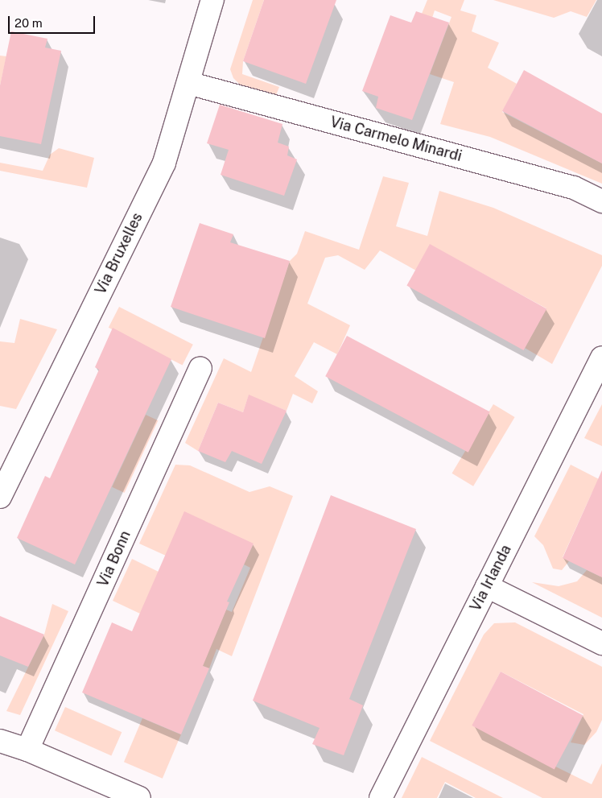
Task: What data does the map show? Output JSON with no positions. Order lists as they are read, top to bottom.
{
  "streets": {
    "street": [
      "Via Carmelo Minardi",
      "Via Bruxelles",
      "Via Bonn",
      "Via Irlanda"
    ]
  },
  "crossings": [
    ["Via Carmelo Minardi", "Via Bruxelles"]
  ],
  "scale_bar": "20 m"
}
